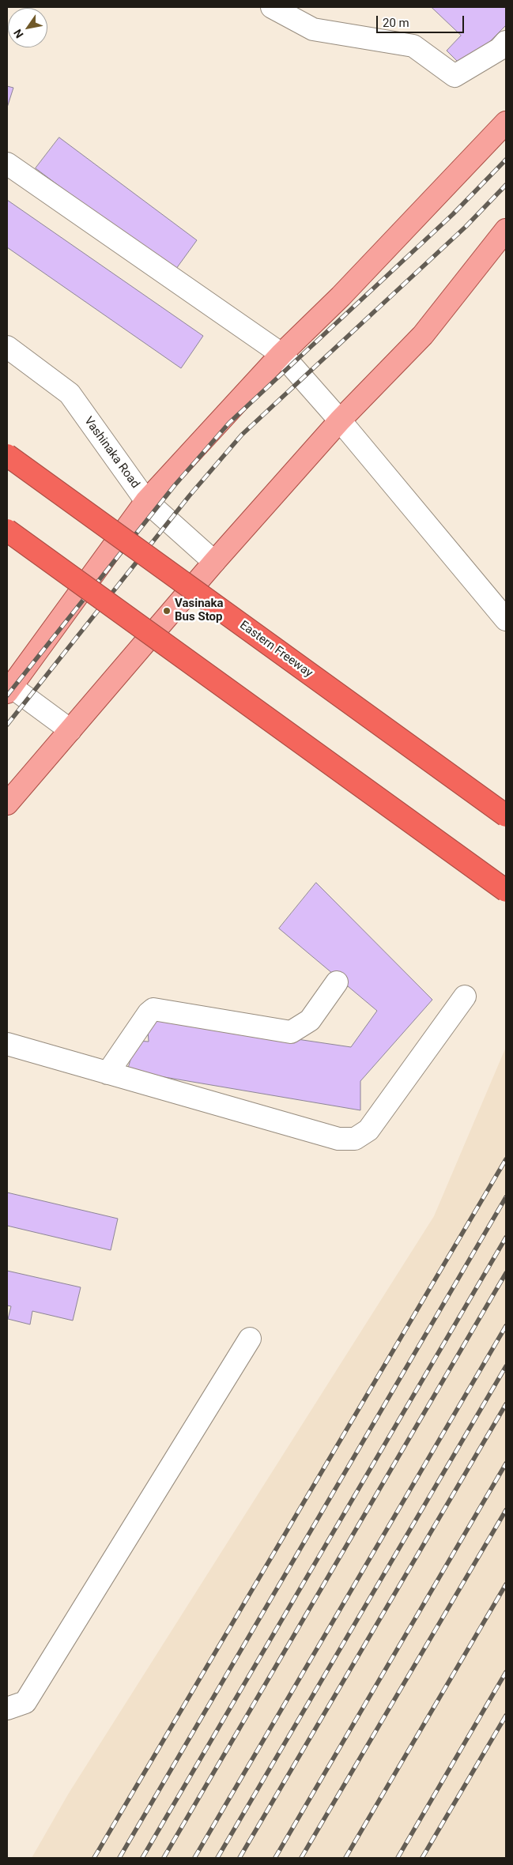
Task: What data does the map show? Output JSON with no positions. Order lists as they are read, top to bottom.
{
  "streets": {
    "highway": ["Eastern Freeway"],
    "street": ["Vashinaka Road"]
  },
  "places": ["Vasinaka Bus Stop"],
  "scale_bar": "20 m",
  "north": "bottom left"
}
